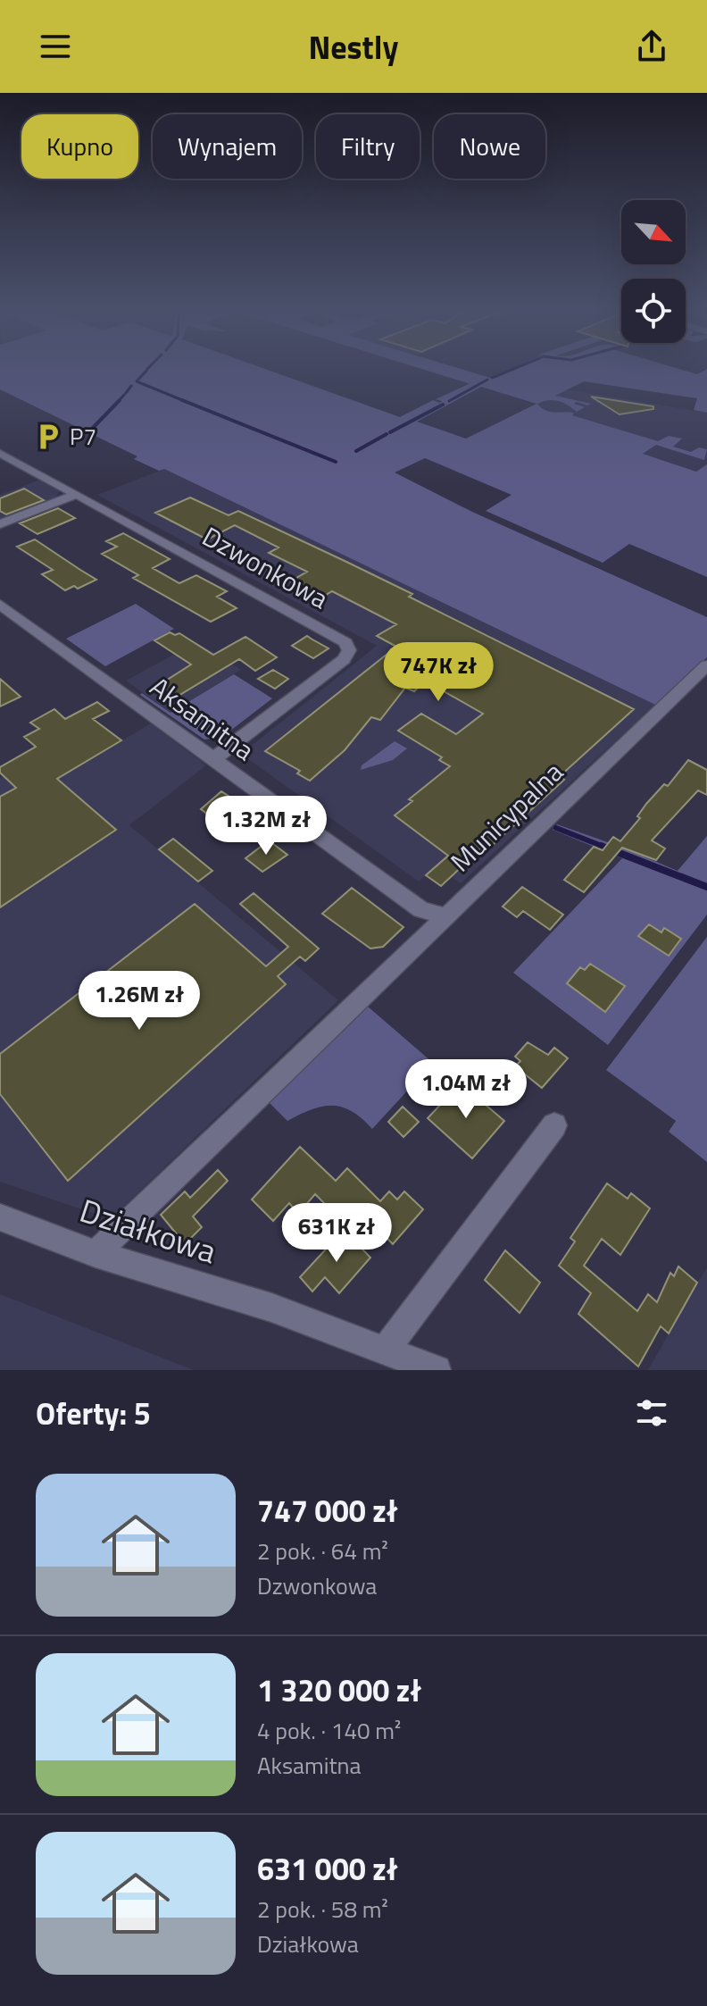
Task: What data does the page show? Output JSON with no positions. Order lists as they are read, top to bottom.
{
  "streets": {
    "street": [
      "Dzwonkowa",
      "Aksamitna",
      "Municypalna",
      "Działkowa"
    ]
  },
  "crossings": [
    ["Dzwonkowa", "Aksamitna"],
    ["Aksamitna", "Municypalna"],
    ["Municypalna", "Działkowa"]
  ],
  "places": {
    "parking": ["P7"]
  },
  "north": "bottom right",
  "page": {
    "header": "Nestly",
    "chip": [
      "Kupno",
      "Wynajem",
      "Filtry",
      "Nowe"
    ],
    "price": [
      "747K zł",
      "1.32M zł",
      "1.26M zł",
      "1.04M zł",
      "631K zł"
    ],
    "heading": "Oferty: 5",
    "list": [
      {
        "name": "747 000 zł",
        "note": "2 pok. · 64 m² · Dzwonkowa"
      },
      {
        "name": "1 320 000 zł",
        "note": "4 pok. · 140 m² · Aksamitna"
      },
      {
        "name": "631 000 zł",
        "note": "2 pok. · 58 m² · Działkowa"
      }
    ]
  }
}
